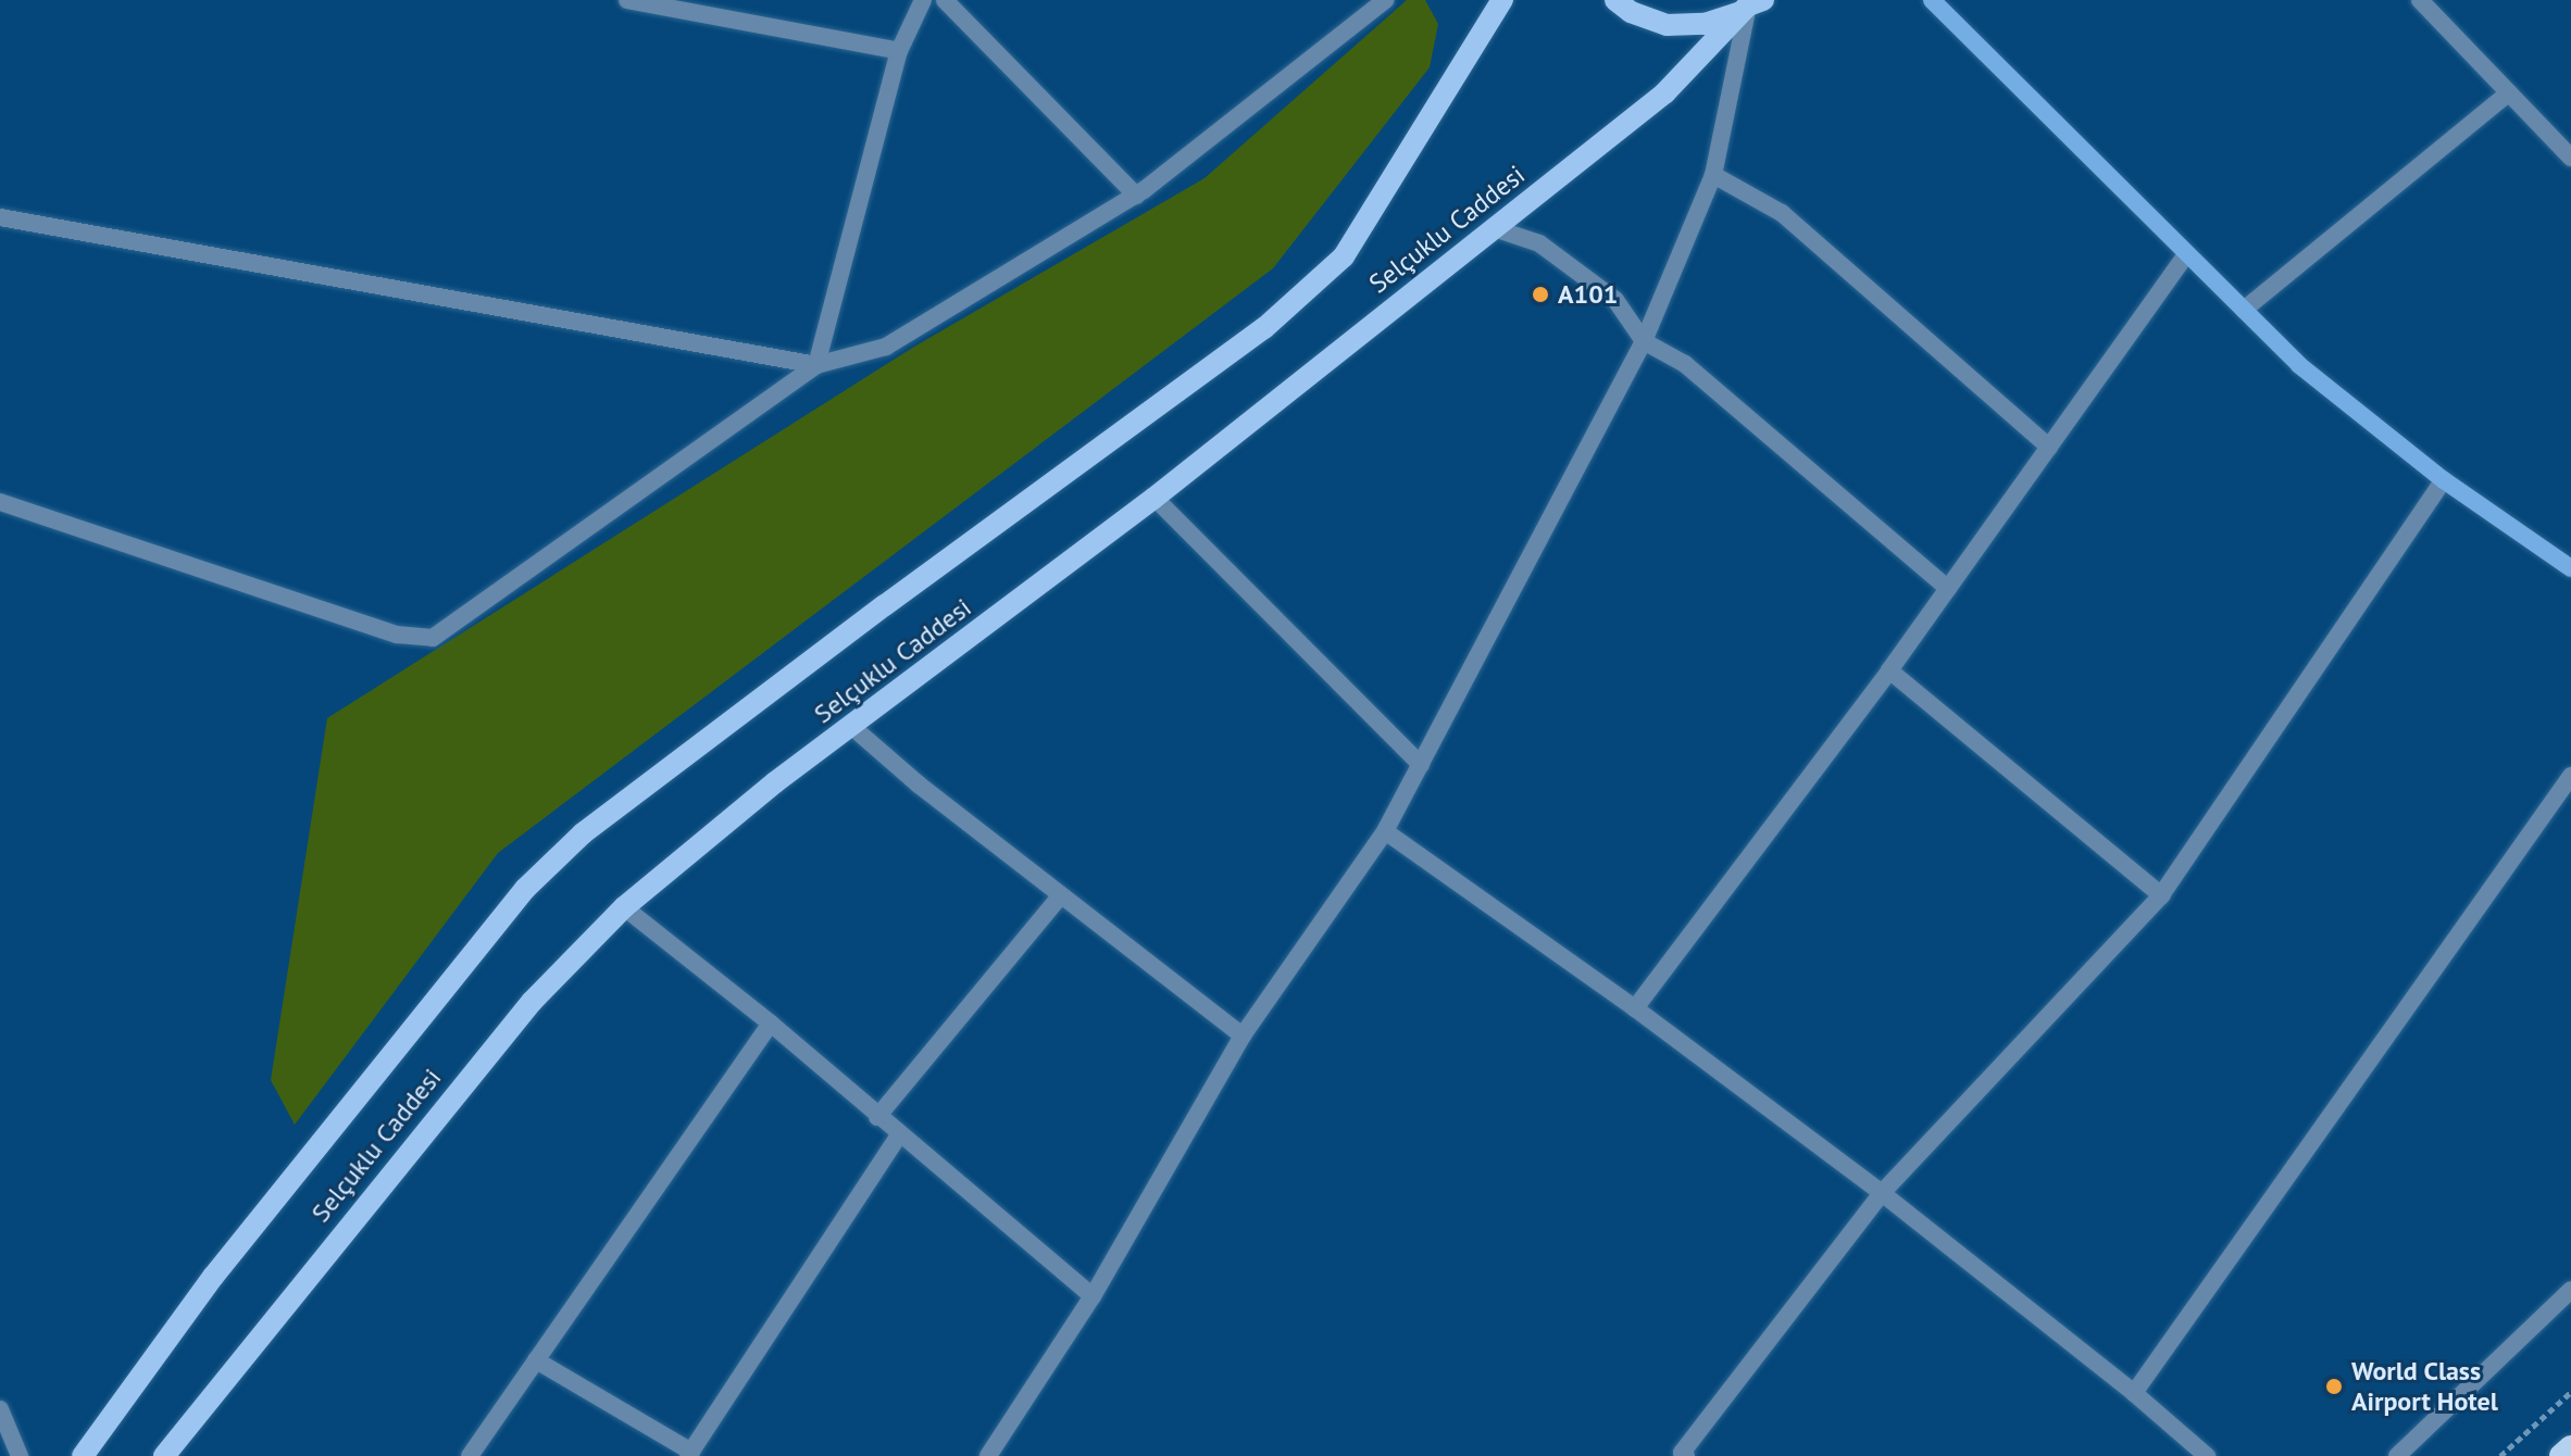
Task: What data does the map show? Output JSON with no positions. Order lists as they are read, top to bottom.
{
  "streets": {
    "main road": ["Selçuklu Caddesi"]
  },
  "places": ["A101", "World Class Airport Hotel"]
}
